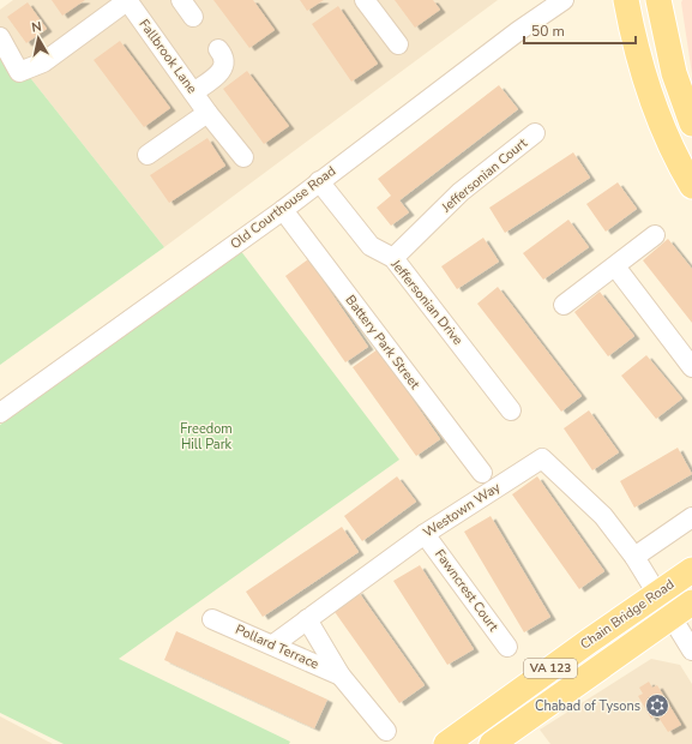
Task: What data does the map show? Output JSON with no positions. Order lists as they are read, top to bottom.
{
  "streets": {
    "main road": ["Chain Bridge Road", "VA 123"],
    "street": [
      "Fallbrook Lane",
      "Jeffersonian Court",
      "Old Courthouse Road",
      "Jeffersonian Drive",
      "Battery Park Street",
      "Westown Way",
      "Fawncrest Court",
      "Pollard Terrace"
    ]
  },
  "crossings": [
    ["Jeffersonian Court", "Jeffersonian Drive"],
    ["Old Courthouse Road", "Jeffersonian Drive"],
    ["Old Courthouse Road", "Battery Park Street"],
    ["Westown Way", "Fawncrest Court"],
    ["Westown Way", "Chain Bridge Road"],
    ["Westown Way", "Pollard Terrace"]
  ],
  "parks": ["Freedom Hill Park"],
  "places": {
    "synagogue": ["Chabad of Tysons"]
  },
  "scale_bar": "50 m",
  "north": "top"
}
